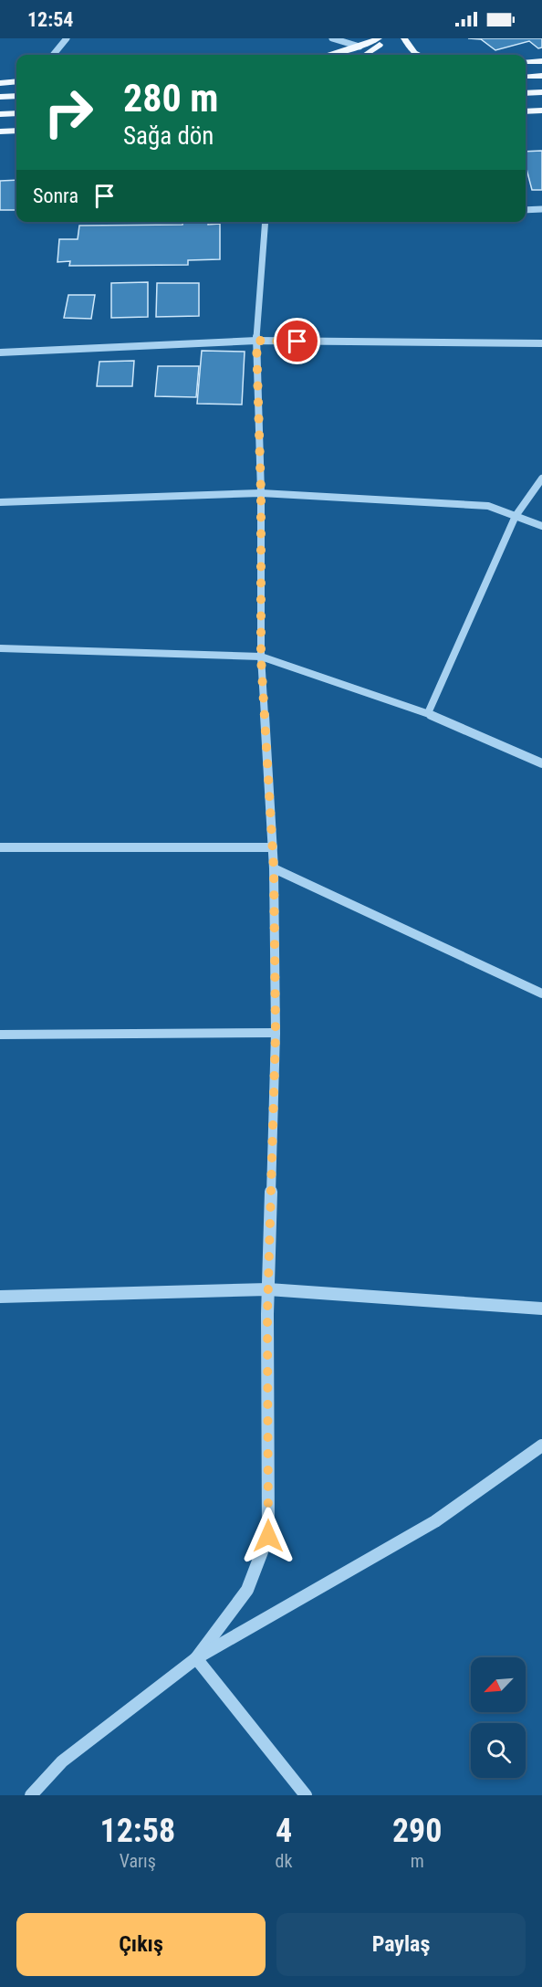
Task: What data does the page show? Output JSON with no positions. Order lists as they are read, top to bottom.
{
  "north": "bottom left",
  "page": {
    "status": "12:54",
    "turn": ["280 m", "Sağa dön"],
    "then": "Sonra",
    "eta": [
      "12:58",
      "Varış",
      "4",
      "dk",
      "290",
      "m"
    ],
    "buttons": ["Çıkış", "Paylaş"]
  }
}
